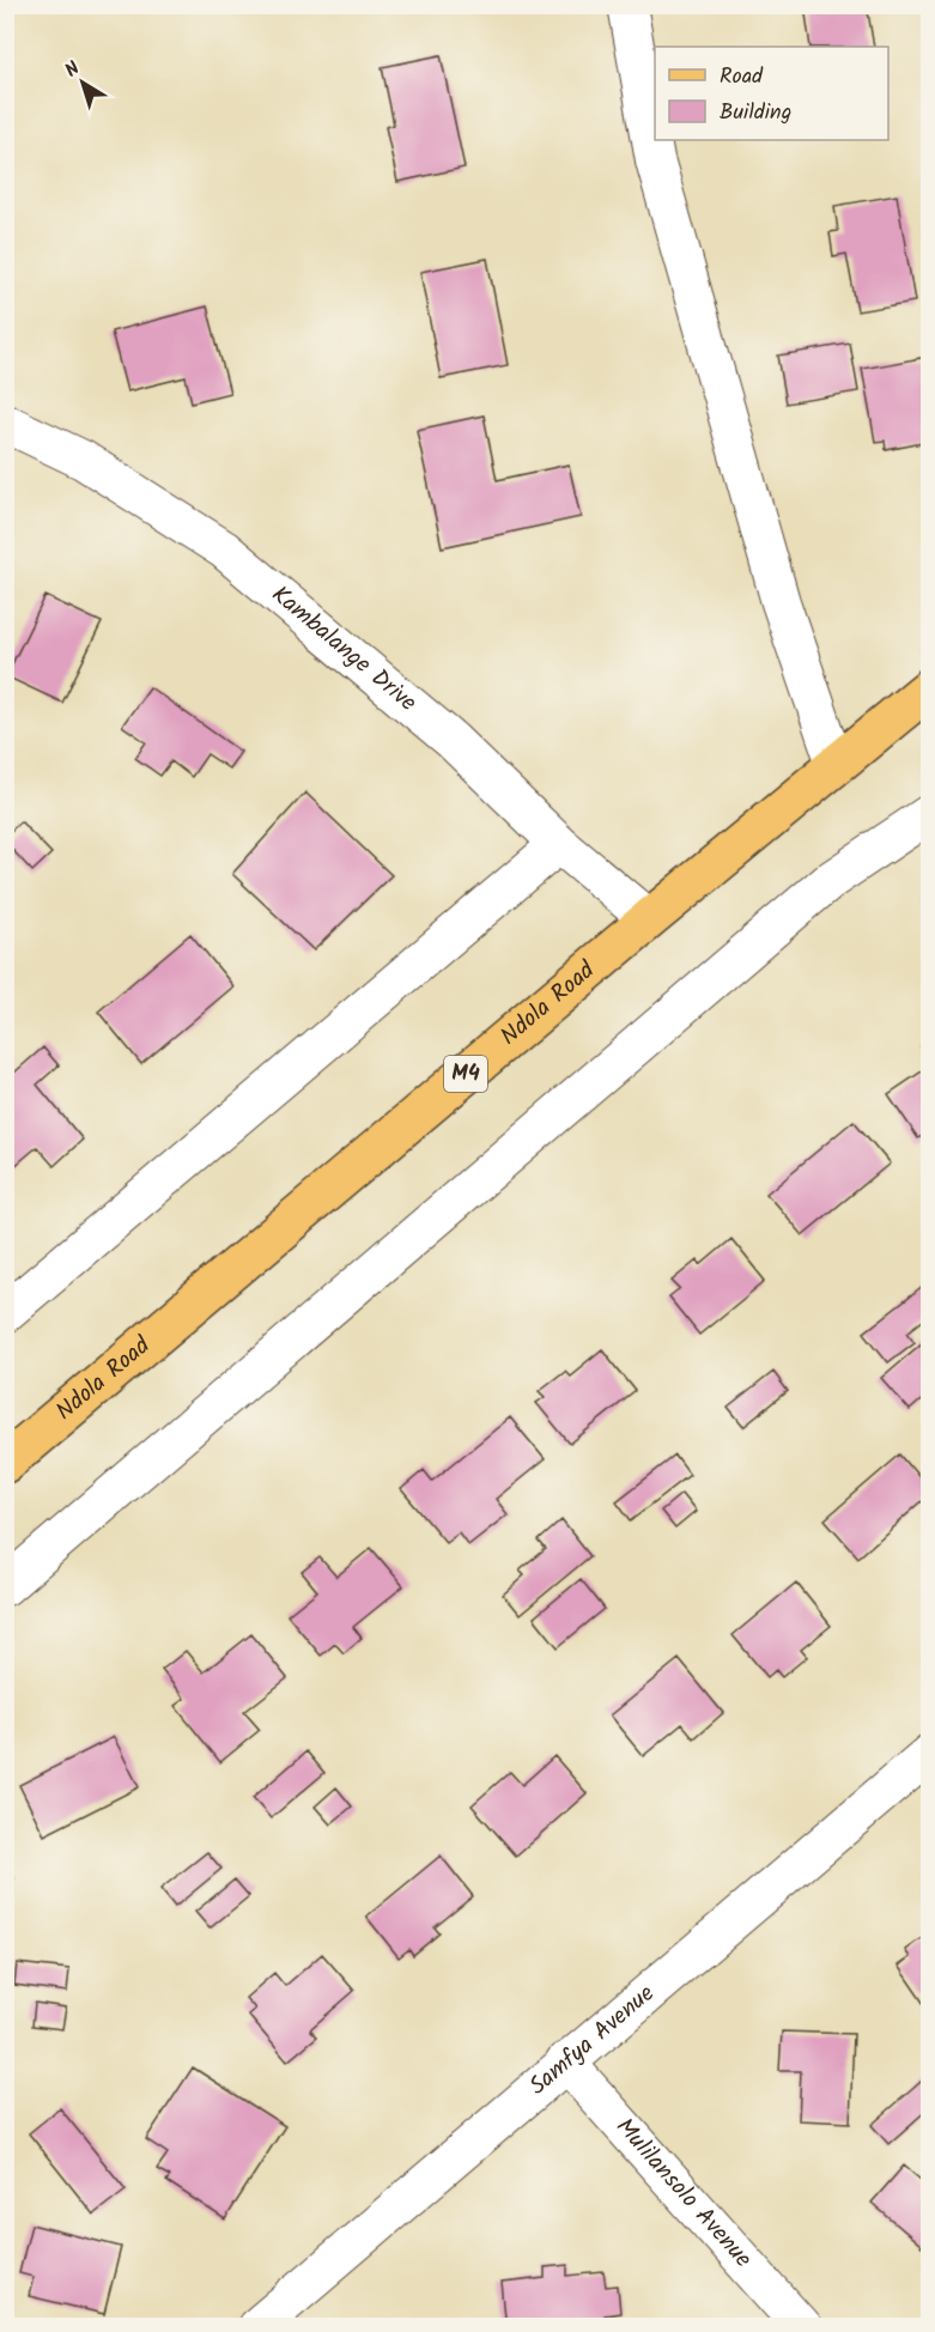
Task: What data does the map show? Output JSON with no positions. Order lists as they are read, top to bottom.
{
  "streets": {
    "main road": ["Ndola Road", "M4"],
    "street": ["Kambalange Drive", "Samfya Avenue", "Mulilansolo Avenue"]
  },
  "crossings": [
    ["Kambalange Drive", "Ndola Road"],
    ["Samfya Avenue", "Mulilansolo Avenue"]
  ],
  "legend": ["Road", "Building"],
  "north": "top left"
}
